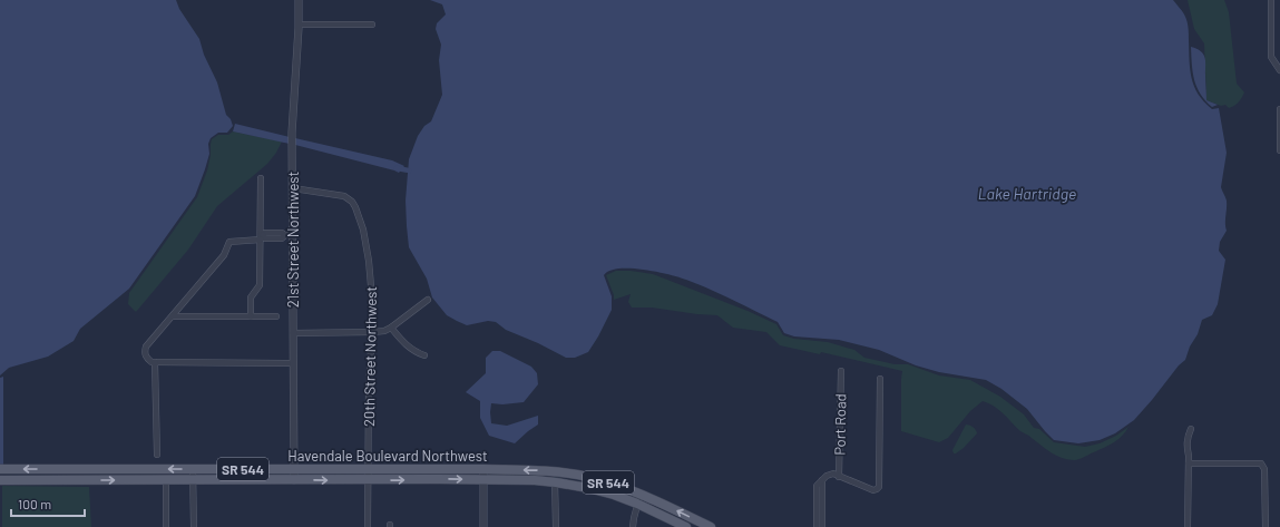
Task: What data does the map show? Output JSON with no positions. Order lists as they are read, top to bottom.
{
  "streets": {
    "main road": ["Havendale Boulevard Northwest", "SR 544"],
    "street": ["21st Street Northwest", "20th Street Northwest", "Port Road"]
  },
  "crossings": [
    ["21st Street Northwest", "20th Street Northwest"],
    ["21st Street Northwest", "Havendale Boulevard Northwest"],
    ["20th Street Northwest", "Havendale Boulevard Northwest"]
  ],
  "water": ["Lake Hartridge"],
  "scale_bar": "100 m"
}
